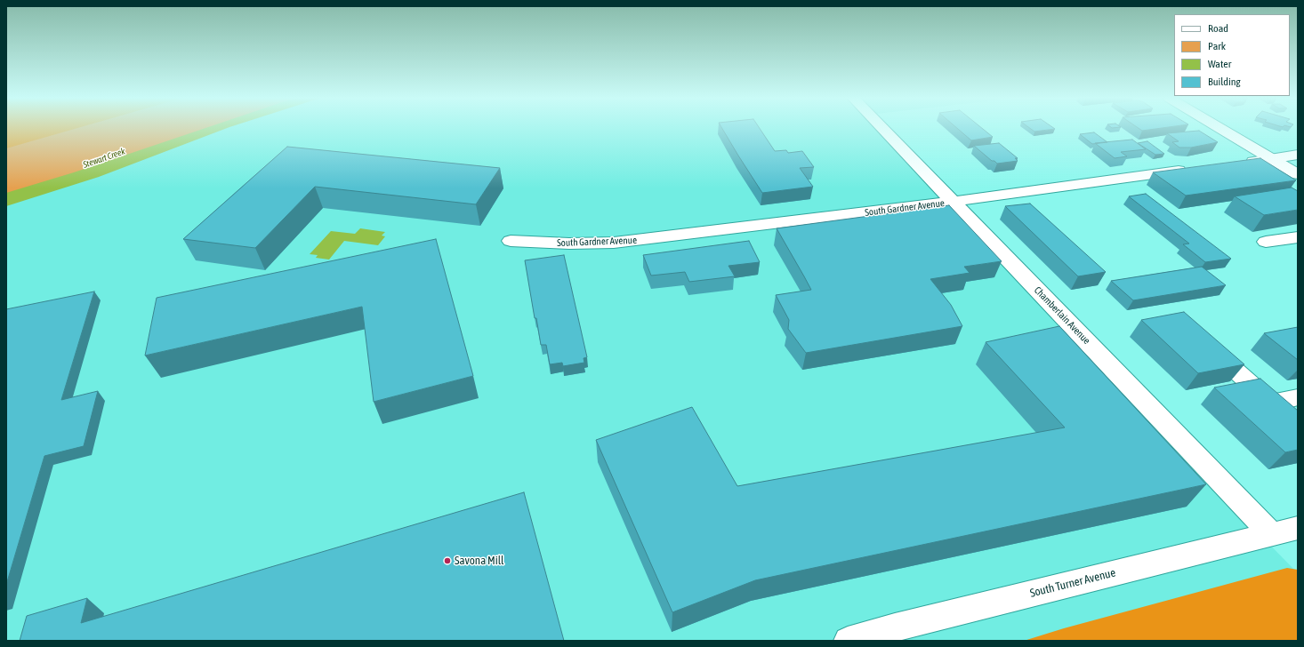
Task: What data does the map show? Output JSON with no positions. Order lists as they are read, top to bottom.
{
  "streets": {
    "street": ["South Gardner Avenue", "Chamberlain Avenue", "South Turner Avenue"]
  },
  "crossings": [
    ["South Gardner Avenue", "Chamberlain Avenue"],
    ["Chamberlain Avenue", "South Turner Avenue"]
  ],
  "water": ["Stewart Creek"],
  "places": ["Savona Mill"],
  "legend": [
    "Road",
    "Park",
    "Water",
    "Building"
  ]
}
